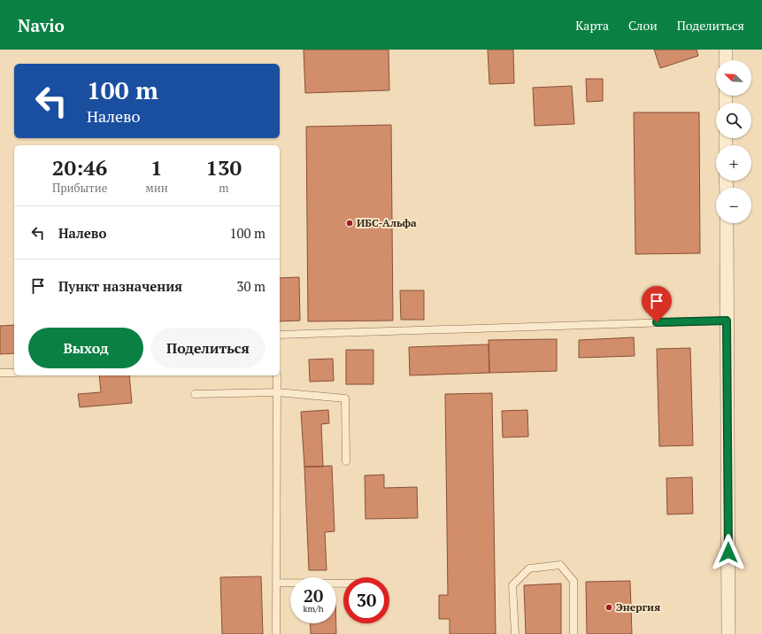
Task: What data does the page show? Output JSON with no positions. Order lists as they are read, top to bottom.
{
  "places": ["ИБС-Альфа", "Энергия"],
  "north": "top left",
  "page": {
    "header": "Navio",
    "nav": ["Карта", "Слои", "Поделиться"],
    "map_buttons": ["+", "−"],
    "turn": ["100 m", "Налево"],
    "eta": [
      "20:46",
      "Прибытие",
      "1",
      "мин",
      "130",
      "m"
    ],
    "list": [
      {
        "name": "Налево",
        "value": "100 m"
      },
      {
        "name": "Пункт назначения",
        "value": "30 m"
      }
    ],
    "buttons": ["Выход", "Поделиться"],
    "speed": "20 km/h",
    "limit": "30"
  }
}
